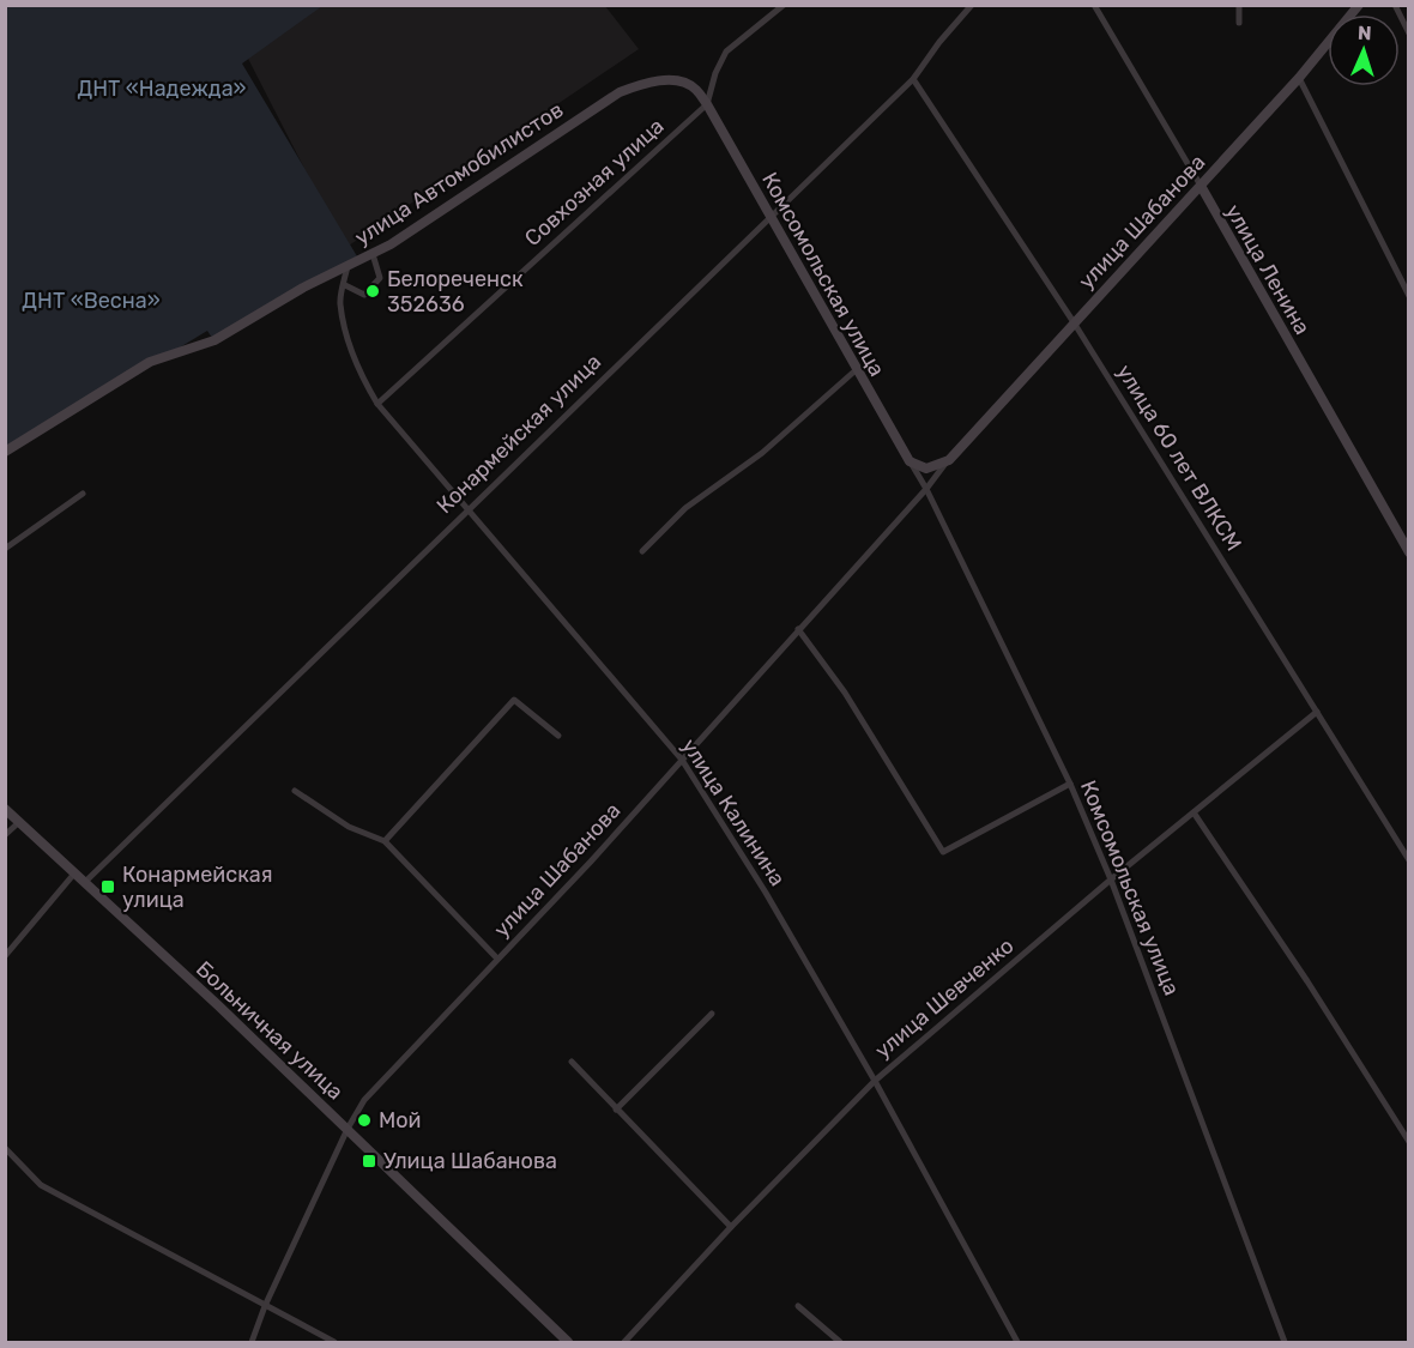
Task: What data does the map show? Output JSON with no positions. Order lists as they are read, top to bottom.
{
  "streets": {
    "street": [
      "улица Автомобилистов",
      "Совхозная улица",
      "улица Шабанова",
      "улица Ленина",
      "Комсомольская улица",
      "Конармейская улица",
      "улица 60 лет ВЛКСМ",
      "улица Калинина",
      "улица Шевченко",
      "Больничная улица"
    ]
  },
  "crossings": [
    ["улица Автомобилистов", "Совхозная улица"],
    ["улица Автомобилистов", "Комсомольская улица"],
    ["улица Автомобилистов", "улица Калинина"],
    ["Совхозная улица", "Комсомольская улица"],
    ["Совхозная улица", "улица Калинина"],
    ["улица Шабанова", "улица Ленина"],
    ["улица Шабанова", "Комсомольская улица"],
    ["улица Шабанова", "улица 60 лет ВЛКСМ"],
    ["улица Шабанова", "улица Калинина"],
    ["улица Шабанова", "Больничная улица"],
    ["Комсомольская улица", "Конармейская улица"],
    ["Комсомольская улица", "улица Шевченко"],
    ["Конармейская улица", "улица 60 лет ВЛКСМ"],
    ["Конармейская улица", "улица Калинина"],
    ["Конармейская улица", "Больничная улица"],
    ["улица 60 лет ВЛКСМ", "улица Шевченко"],
    ["улица Калинина", "улица Шевченко"]
  ],
  "parks": ["ДНТ «Надежда»", "ДНТ «Весна»"],
  "places": {
    "other": ["Белореченск 352636", "Мой"],
    "transit": ["Конармейская улица", "Улица Шабанова"]
  },
  "north": "top"
}
